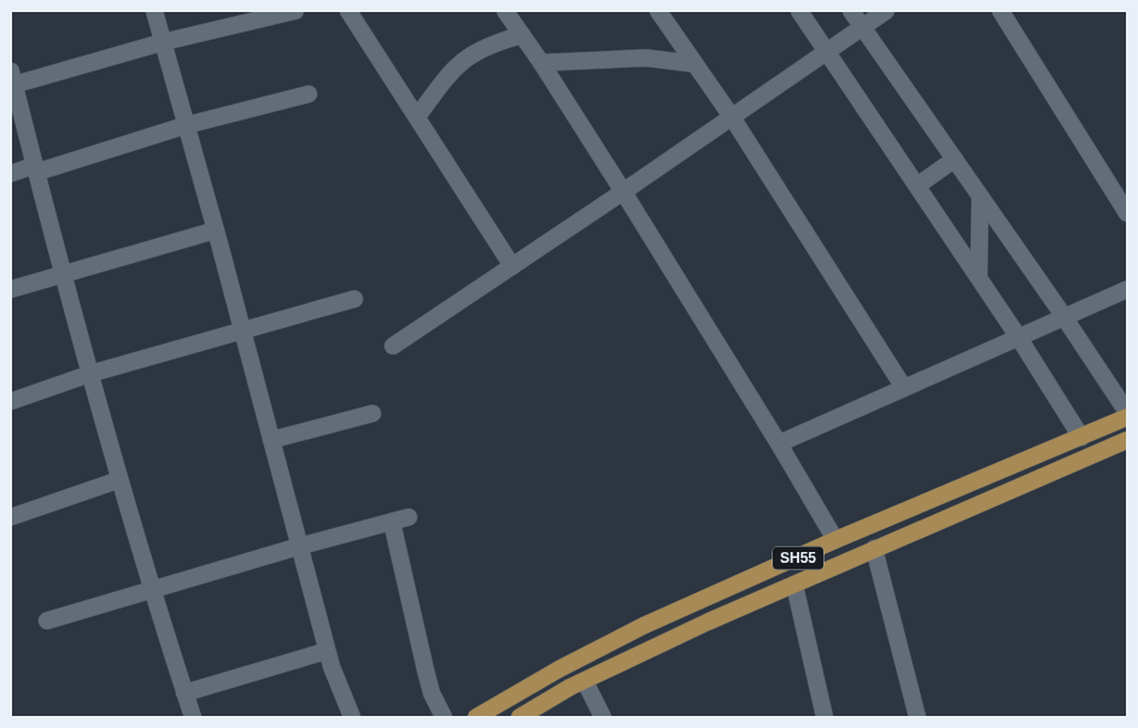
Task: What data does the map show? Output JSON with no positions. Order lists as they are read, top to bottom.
{
  "streets": {
    "main road": ["SH55"]
  }
}
